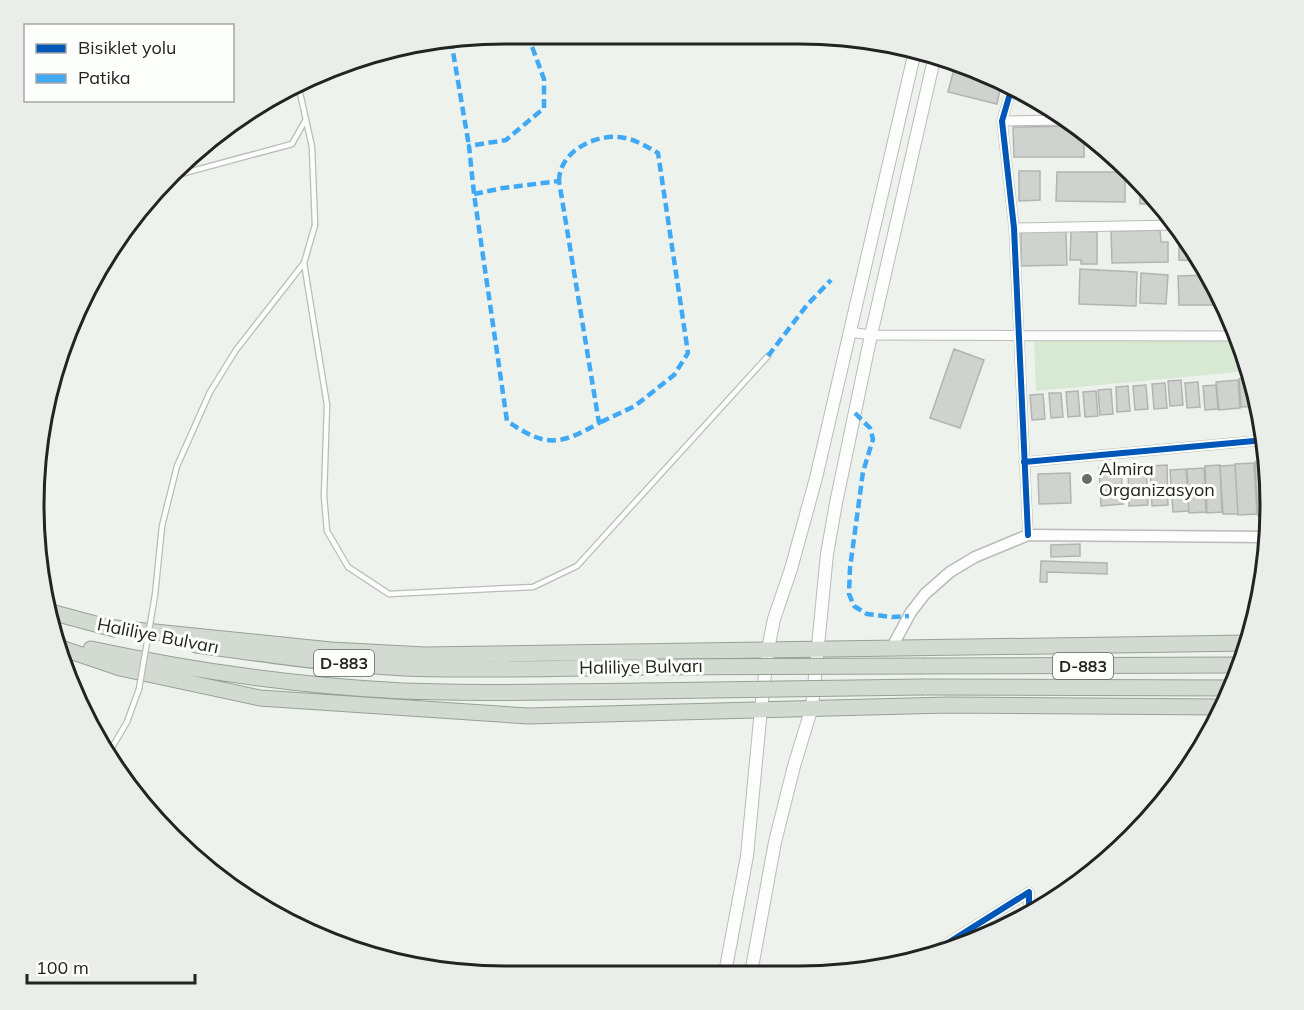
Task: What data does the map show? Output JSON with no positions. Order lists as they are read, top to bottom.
{
  "streets": {
    "highway": ["Haliliye Bulvarı", "D-883"]
  },
  "places": ["Almira Organizasyon"],
  "legend": ["Bisiklet yolu", "Patika"],
  "scale_bar": "100 m"
}
